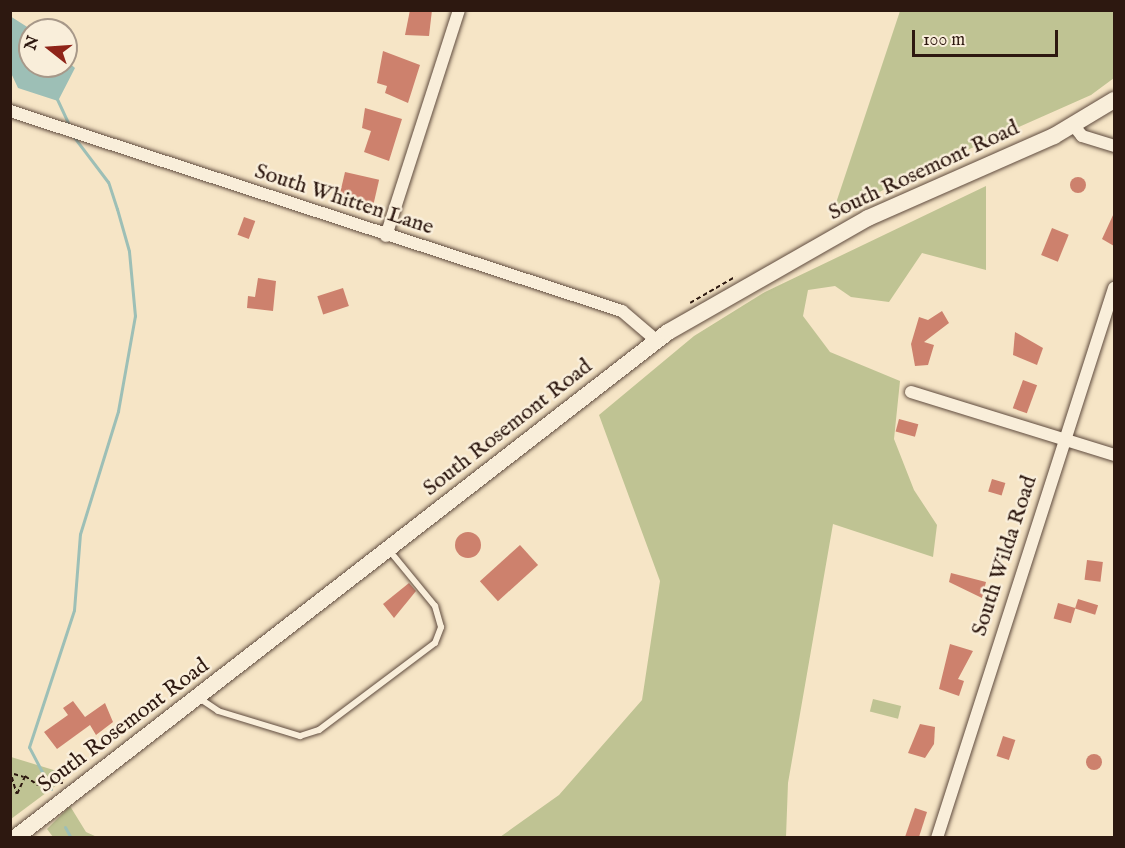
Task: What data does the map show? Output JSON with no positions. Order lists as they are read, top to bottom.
{
  "streets": {
    "main road": ["South Rosemont Road"],
    "street": ["South Whitten Lane", "South Wilda Road"]
  },
  "crossings": [
    ["South Rosemont Road", "South Whitten Lane"]
  ],
  "scale_bar": "100 m",
  "north": "left"
}
